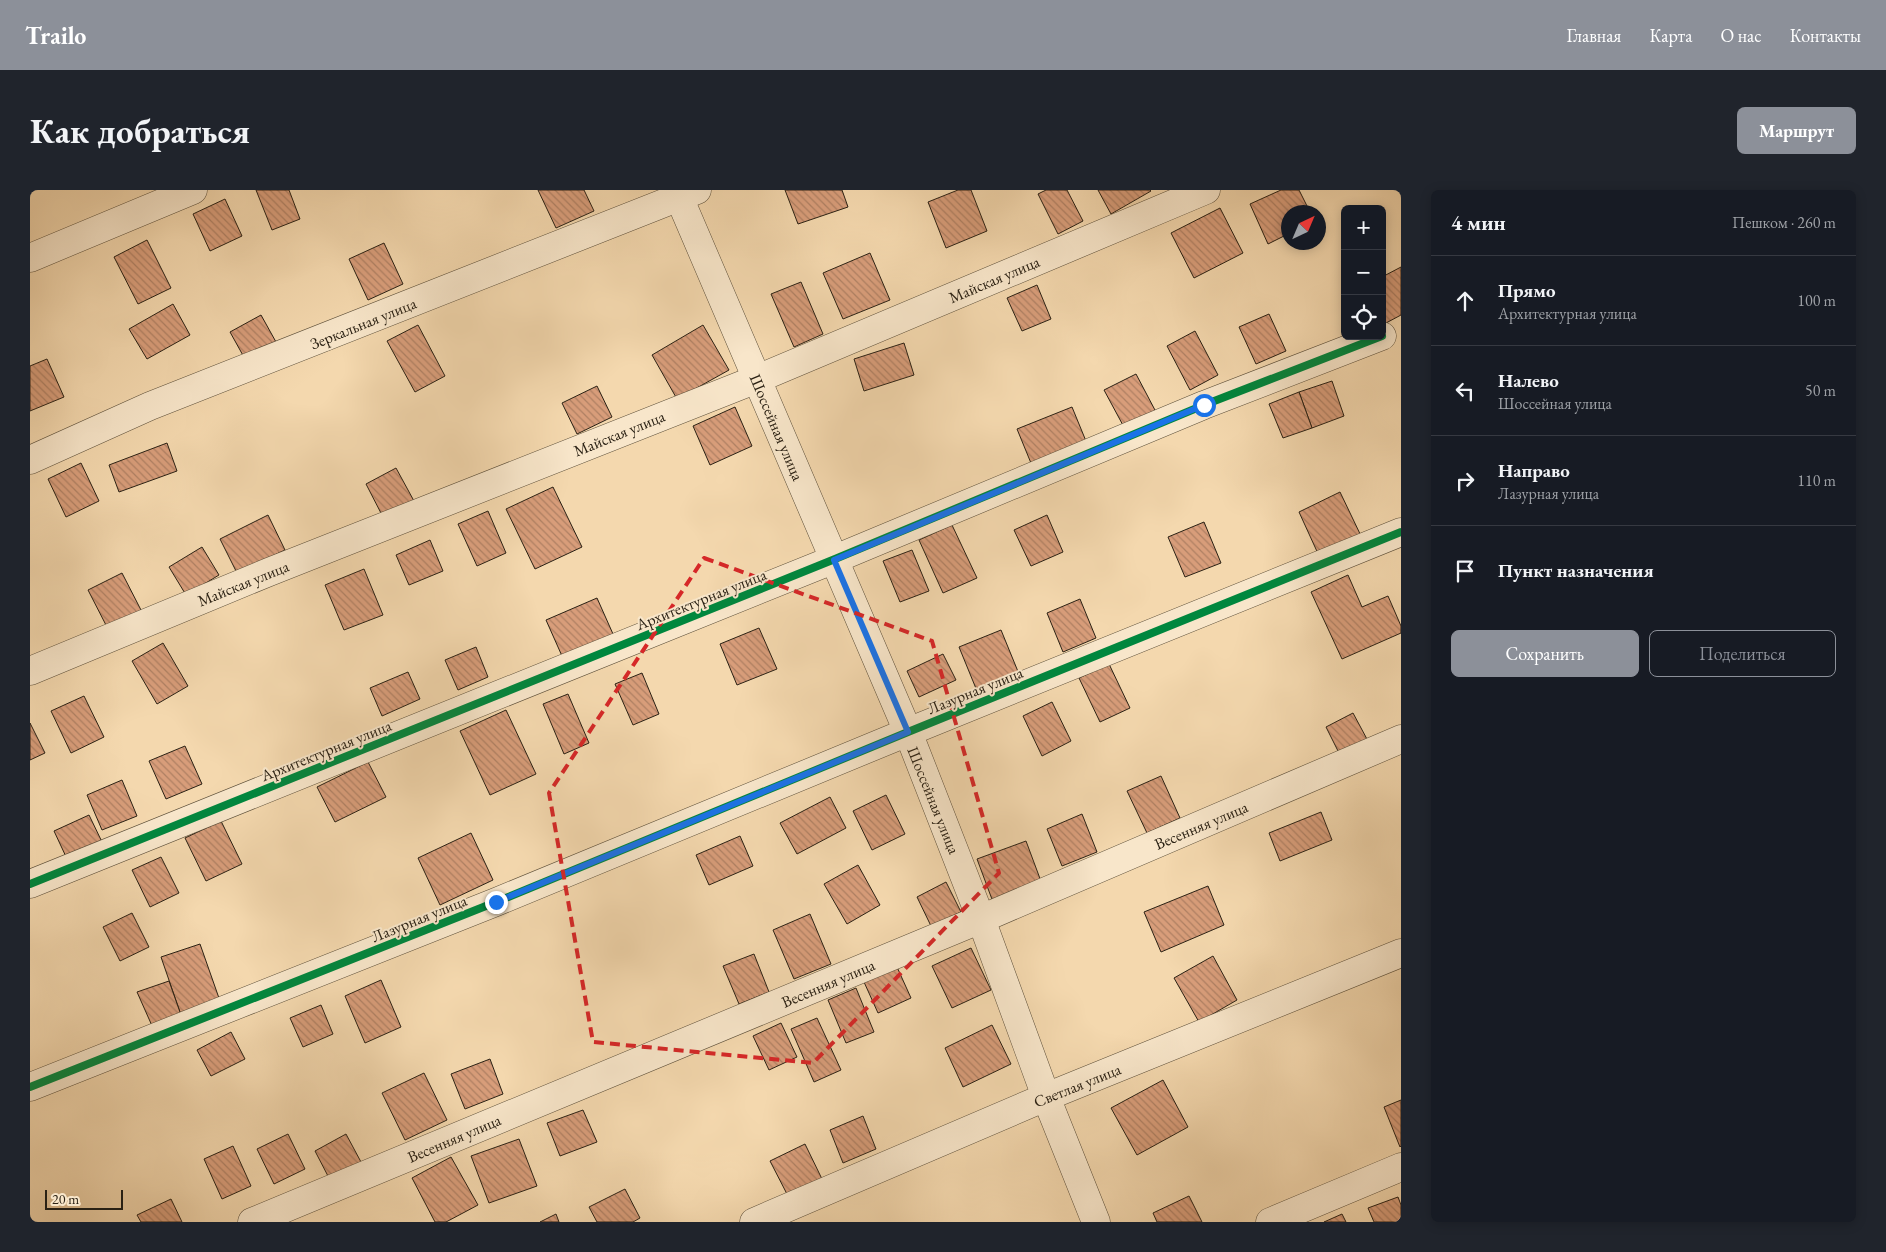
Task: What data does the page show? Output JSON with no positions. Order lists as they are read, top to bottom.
{
  "streets": {
    "street": [
      "Майская улица",
      "Зеркальная улица",
      "Шоссейная улица",
      "Архитектурная улица",
      "Лазурная улица",
      "Весенняя улица",
      "Светлая улица"
    ]
  },
  "crossings": [
    ["Майская улица", "Шоссейная улица"],
    ["Зеркальная улица", "Шоссейная улица"],
    ["Шоссейная улица", "Архитектурная улица"],
    ["Шоссейная улица", "Лазурная улица"],
    ["Шоссейная улица", "Весенняя улица"],
    ["Шоссейная улица", "Светлая улица"]
  ],
  "scale_bar": "20 m",
  "north": "top right",
  "page": {
    "header": "Trailo",
    "nav": [
      "Главная",
      "Карта",
      "О нас",
      "Контакты"
    ],
    "buttons": [
      "Маршрут",
      ["Сохранить", "Поделиться"]
    ],
    "title": "Как добраться",
    "heading": ["4 мин", "Пешком · 260 m"],
    "map_buttons": ["+", "−"],
    "list": [
      ["Прямо", "Архитектурная улица", "100 m"],
      ["Налево", "Шоссейная улица", "50 m"],
      ["Направо", "Лазурная улица", "110 m"],
      "Пункт назначения"
    ],
    "scale": "20 m"
  }
}
